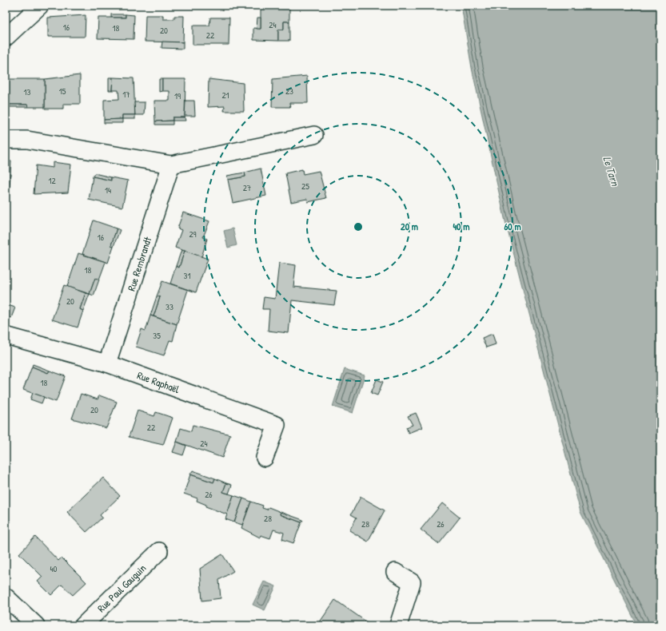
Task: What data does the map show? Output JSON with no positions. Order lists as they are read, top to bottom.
{
  "streets": {
    "street": ["Rue Rembrandt", "Rue Raphaël", "Rue Paul Gauguin"]
  },
  "crossings": [
    ["Rue Rembrandt", "Rue Raphaël"]
  ],
  "water": ["Le Tarn"],
  "house_numbers": [
    "24",
    "16",
    "18",
    "20",
    "22",
    "15",
    "23",
    "13",
    "17",
    "21",
    "19",
    "12",
    "25",
    "27",
    "14",
    "29",
    "16",
    "18",
    "31",
    "20",
    "33",
    "35",
    "18",
    "20",
    "22",
    "24",
    "26",
    "28",
    "28",
    "26",
    "40"
  ],
  "rings": ["20 m", "40 m", "60 m"]
}
